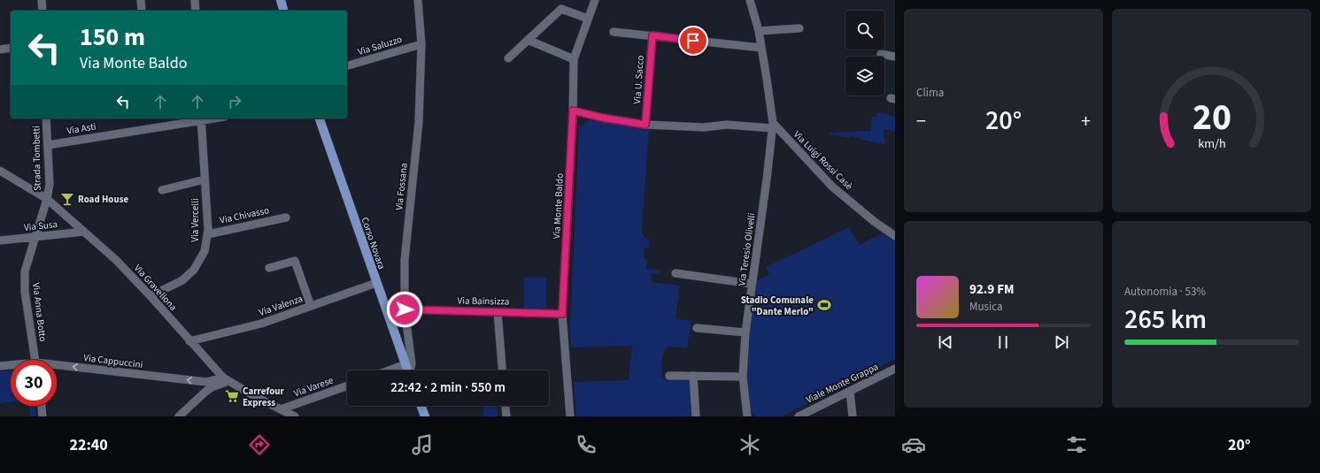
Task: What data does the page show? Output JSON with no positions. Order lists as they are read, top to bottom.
{
  "streets": {
    "main road": ["Corso Novara"],
    "street": [
      "Via Saluzzo",
      "Via U. Sacco",
      "Via Asti",
      "Strada Tombetti",
      "Via Luigi Rossi Casè",
      "Via Fossana",
      "Via Monte Baldo",
      "Via Chivasso",
      "Via Vercelli",
      "Via Susa",
      "Via Teresio Olivelli",
      "Via Gravellona",
      "Via Bainsizza",
      "Via Valenza",
      "Via Anna Botto",
      "Via Cappuccini",
      "Viale Monte Grappa",
      "Via Varese"
    ]
  },
  "crossings": [
    ["Via Saluzzo", "Via Fossana"],
    ["Via Asti", "Strada Tombetti"],
    ["Via Asti", "Via Vercelli"],
    ["Strada Tombetti", "Via Gravellona"],
    ["Strada Tombetti", "Via Anna Botto"],
    ["Via Luigi Rossi Casè", "Via Teresio Olivelli"],
    ["Via Fossana", "Via Bainsizza"],
    ["Via Monte Baldo", "Via Bainsizza"],
    ["Via Chivasso", "Via Vercelli"],
    ["Via Vercelli", "Via Gravellona"],
    ["Via Susa", "Via Gravellona"],
    ["Via Susa", "Via Anna Botto"],
    ["Corso Novara", "Via Valenza"],
    ["Via Gravellona", "Via Valenza"],
    ["Via Gravellona", "Via Anna Botto"],
    ["Via Gravellona", "Via Cappuccini"],
    ["Via Gravellona", "Via Varese"]
  ],
  "one_way": ["Via Cappuccini"],
  "places": {
    "bar": ["Road House"],
    "sports": ["Stadio Comunale \"Dante Merlo\""],
    "supermarket": ["Carrefour Express"]
  },
  "page": {
    "tile": [
      "Clima",
      ["Autonomia · 53%", "265 km"]
    ],
    "turn": ["150 m", "Via Monte Baldo"],
    "heat": ["−", "20°", "+"],
    "song": ["92.9 FM", "Musica"],
    "limit": "30",
    "trip": "22:42 · 2 min · 550 m",
    "tabs": ["22:40", "20°"],
    "gauge": ["20", "km/h"]
  }
}
